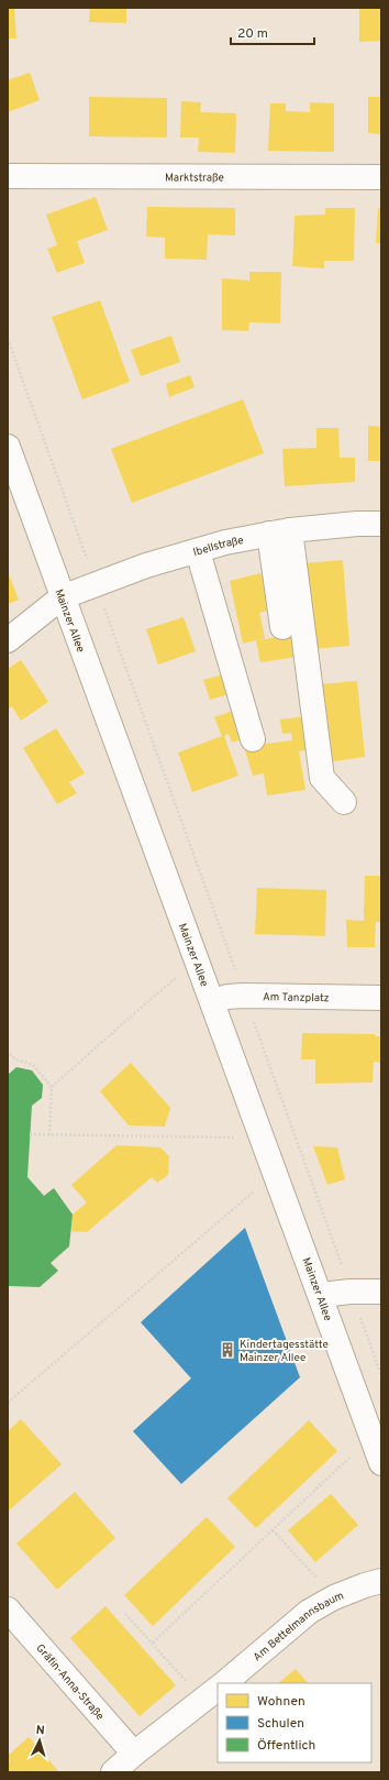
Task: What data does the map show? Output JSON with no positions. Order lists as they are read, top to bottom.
{
  "streets": {
    "street": [
      "Marktstraße",
      "Ibellstraße",
      "Mainzer Allee",
      "Am Tanzplatz",
      "Am Bettelmannsbaum",
      "Gräfin-Anna-Straße"
    ]
  },
  "crossings": [
    ["Ibellstraße", "Mainzer Allee"],
    ["Mainzer Allee", "Am Tanzplatz"]
  ],
  "places": {
    "building": ["Kindertagesstätte Mainzer Allee"]
  },
  "legend": ["Wohnen", "Schulen", "Öffentlich"],
  "scale_bar": "20 m",
  "north": "top"
}
